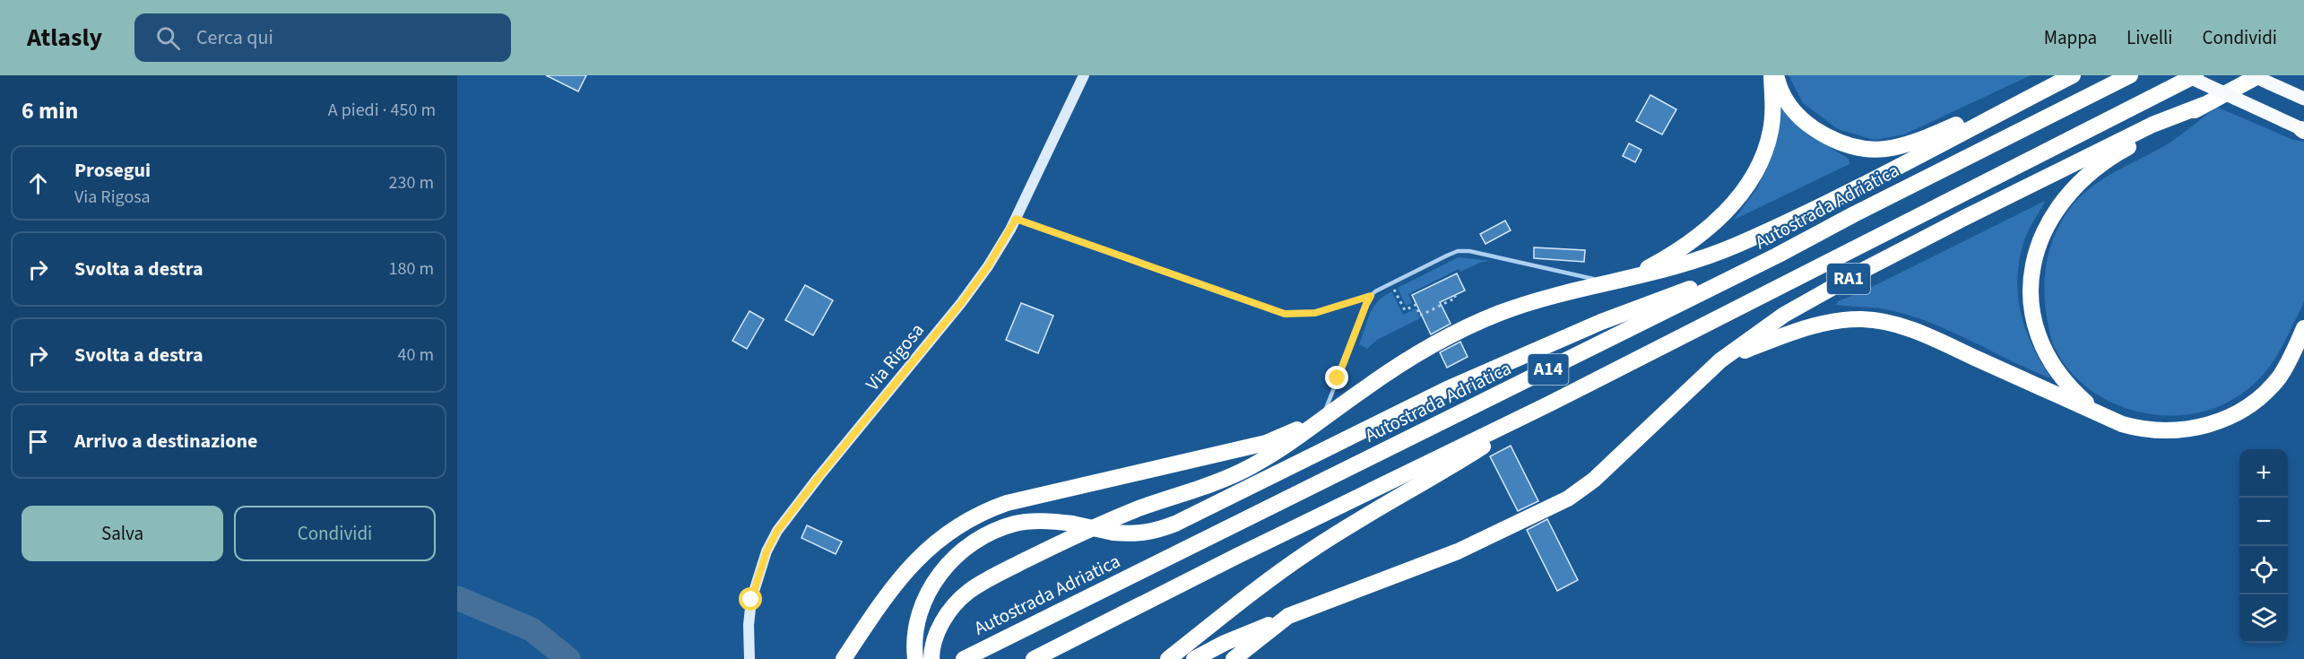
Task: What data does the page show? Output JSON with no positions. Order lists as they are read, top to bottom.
{
  "streets": {
    "highway": ["Autostrada Adriatica", "RA1", "A14"],
    "main road": ["Via Rigosa"]
  },
  "page": {
    "header": "Atlasly",
    "search": "Cerca qui",
    "nav": ["Mappa", "Livelli", "Condividi"],
    "heading": ["6 min", "A piedi · 450 m"],
    "list": [
      ["Prosegui", "Via Rigosa", "230 m"],
      ["Svolta a destra", "180 m"],
      ["Svolta a destra", "40 m"],
      "Arrivo a destinazione"
    ],
    "map_buttons": ["+", "−"],
    "buttons": ["Salva", "Condividi"]
  }
}
